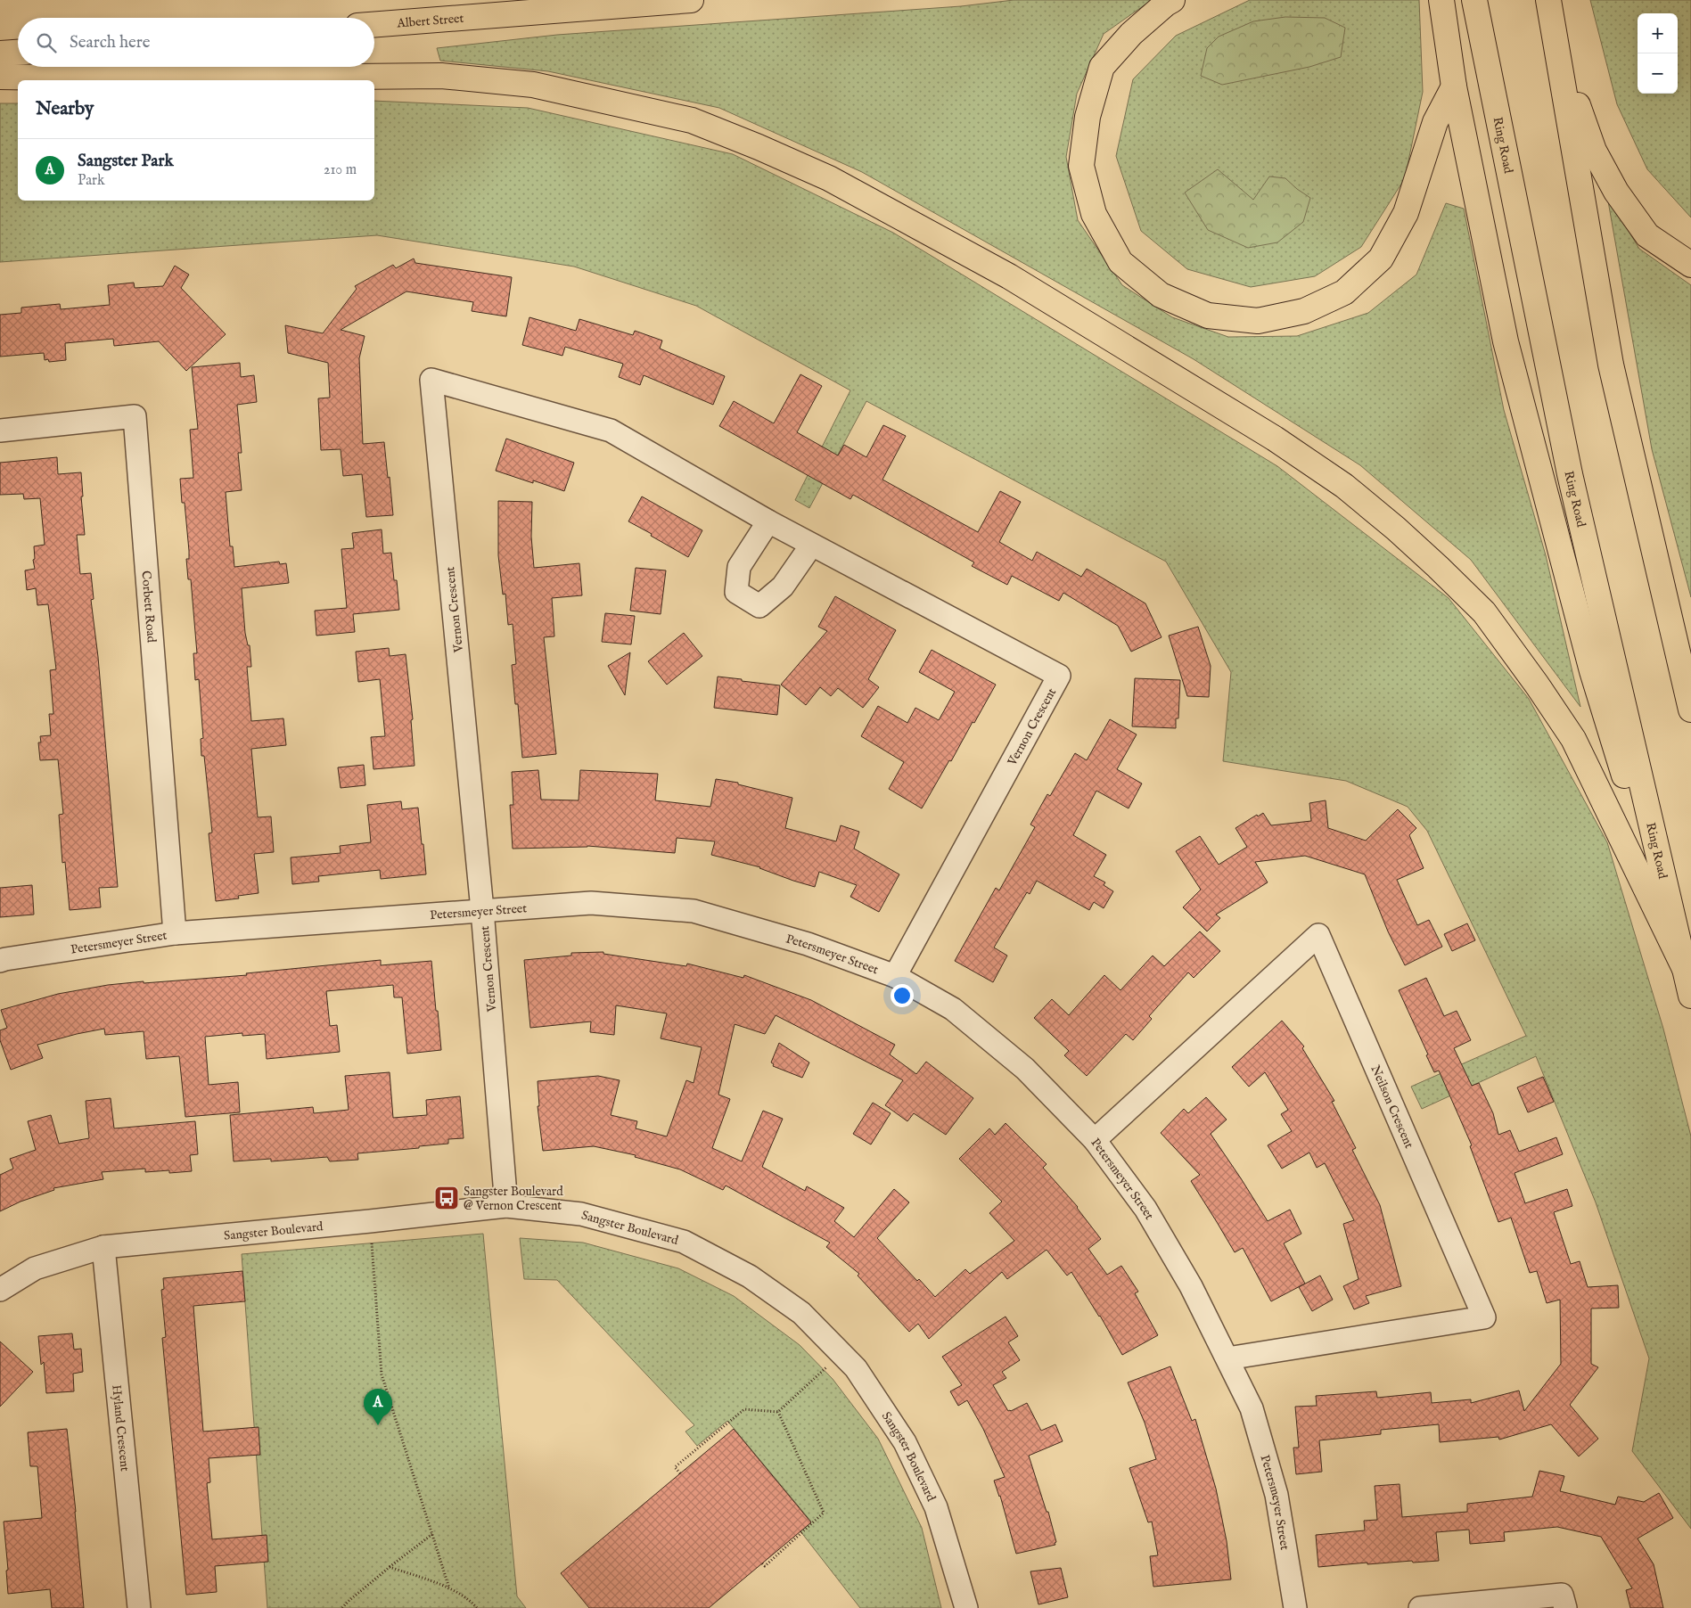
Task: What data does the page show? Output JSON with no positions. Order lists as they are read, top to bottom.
{
  "streets": {
    "highway": ["Albert Street", "Ring Road"],
    "street": [
      "Corbett Road",
      "Vernon Crescent",
      "Petersmeyer Street",
      "Neilson Crescent",
      "Sangster Boulevard",
      "Hyland Crescent"
    ]
  },
  "crossings": [
    ["Corbett Road", "Petersmeyer Street"],
    ["Vernon Crescent", "Petersmeyer Street"],
    ["Vernon Crescent", "Sangster Boulevard"],
    ["Petersmeyer Street", "Neilson Crescent"],
    ["Sangster Boulevard", "Hyland Crescent"]
  ],
  "places": {
    "bus stop": ["Sangster Boulevard @ Vernon Crescent"]
  },
  "page": {
    "map_buttons": ["+", "−"],
    "search": "Search here",
    "heading": "Nearby",
    "list": [
      {
        "mark": "A",
        "name": "Sangster Park",
        "note": "Park",
        "value": "210 m"
      }
    ],
    "pins": "A"
  }
}
